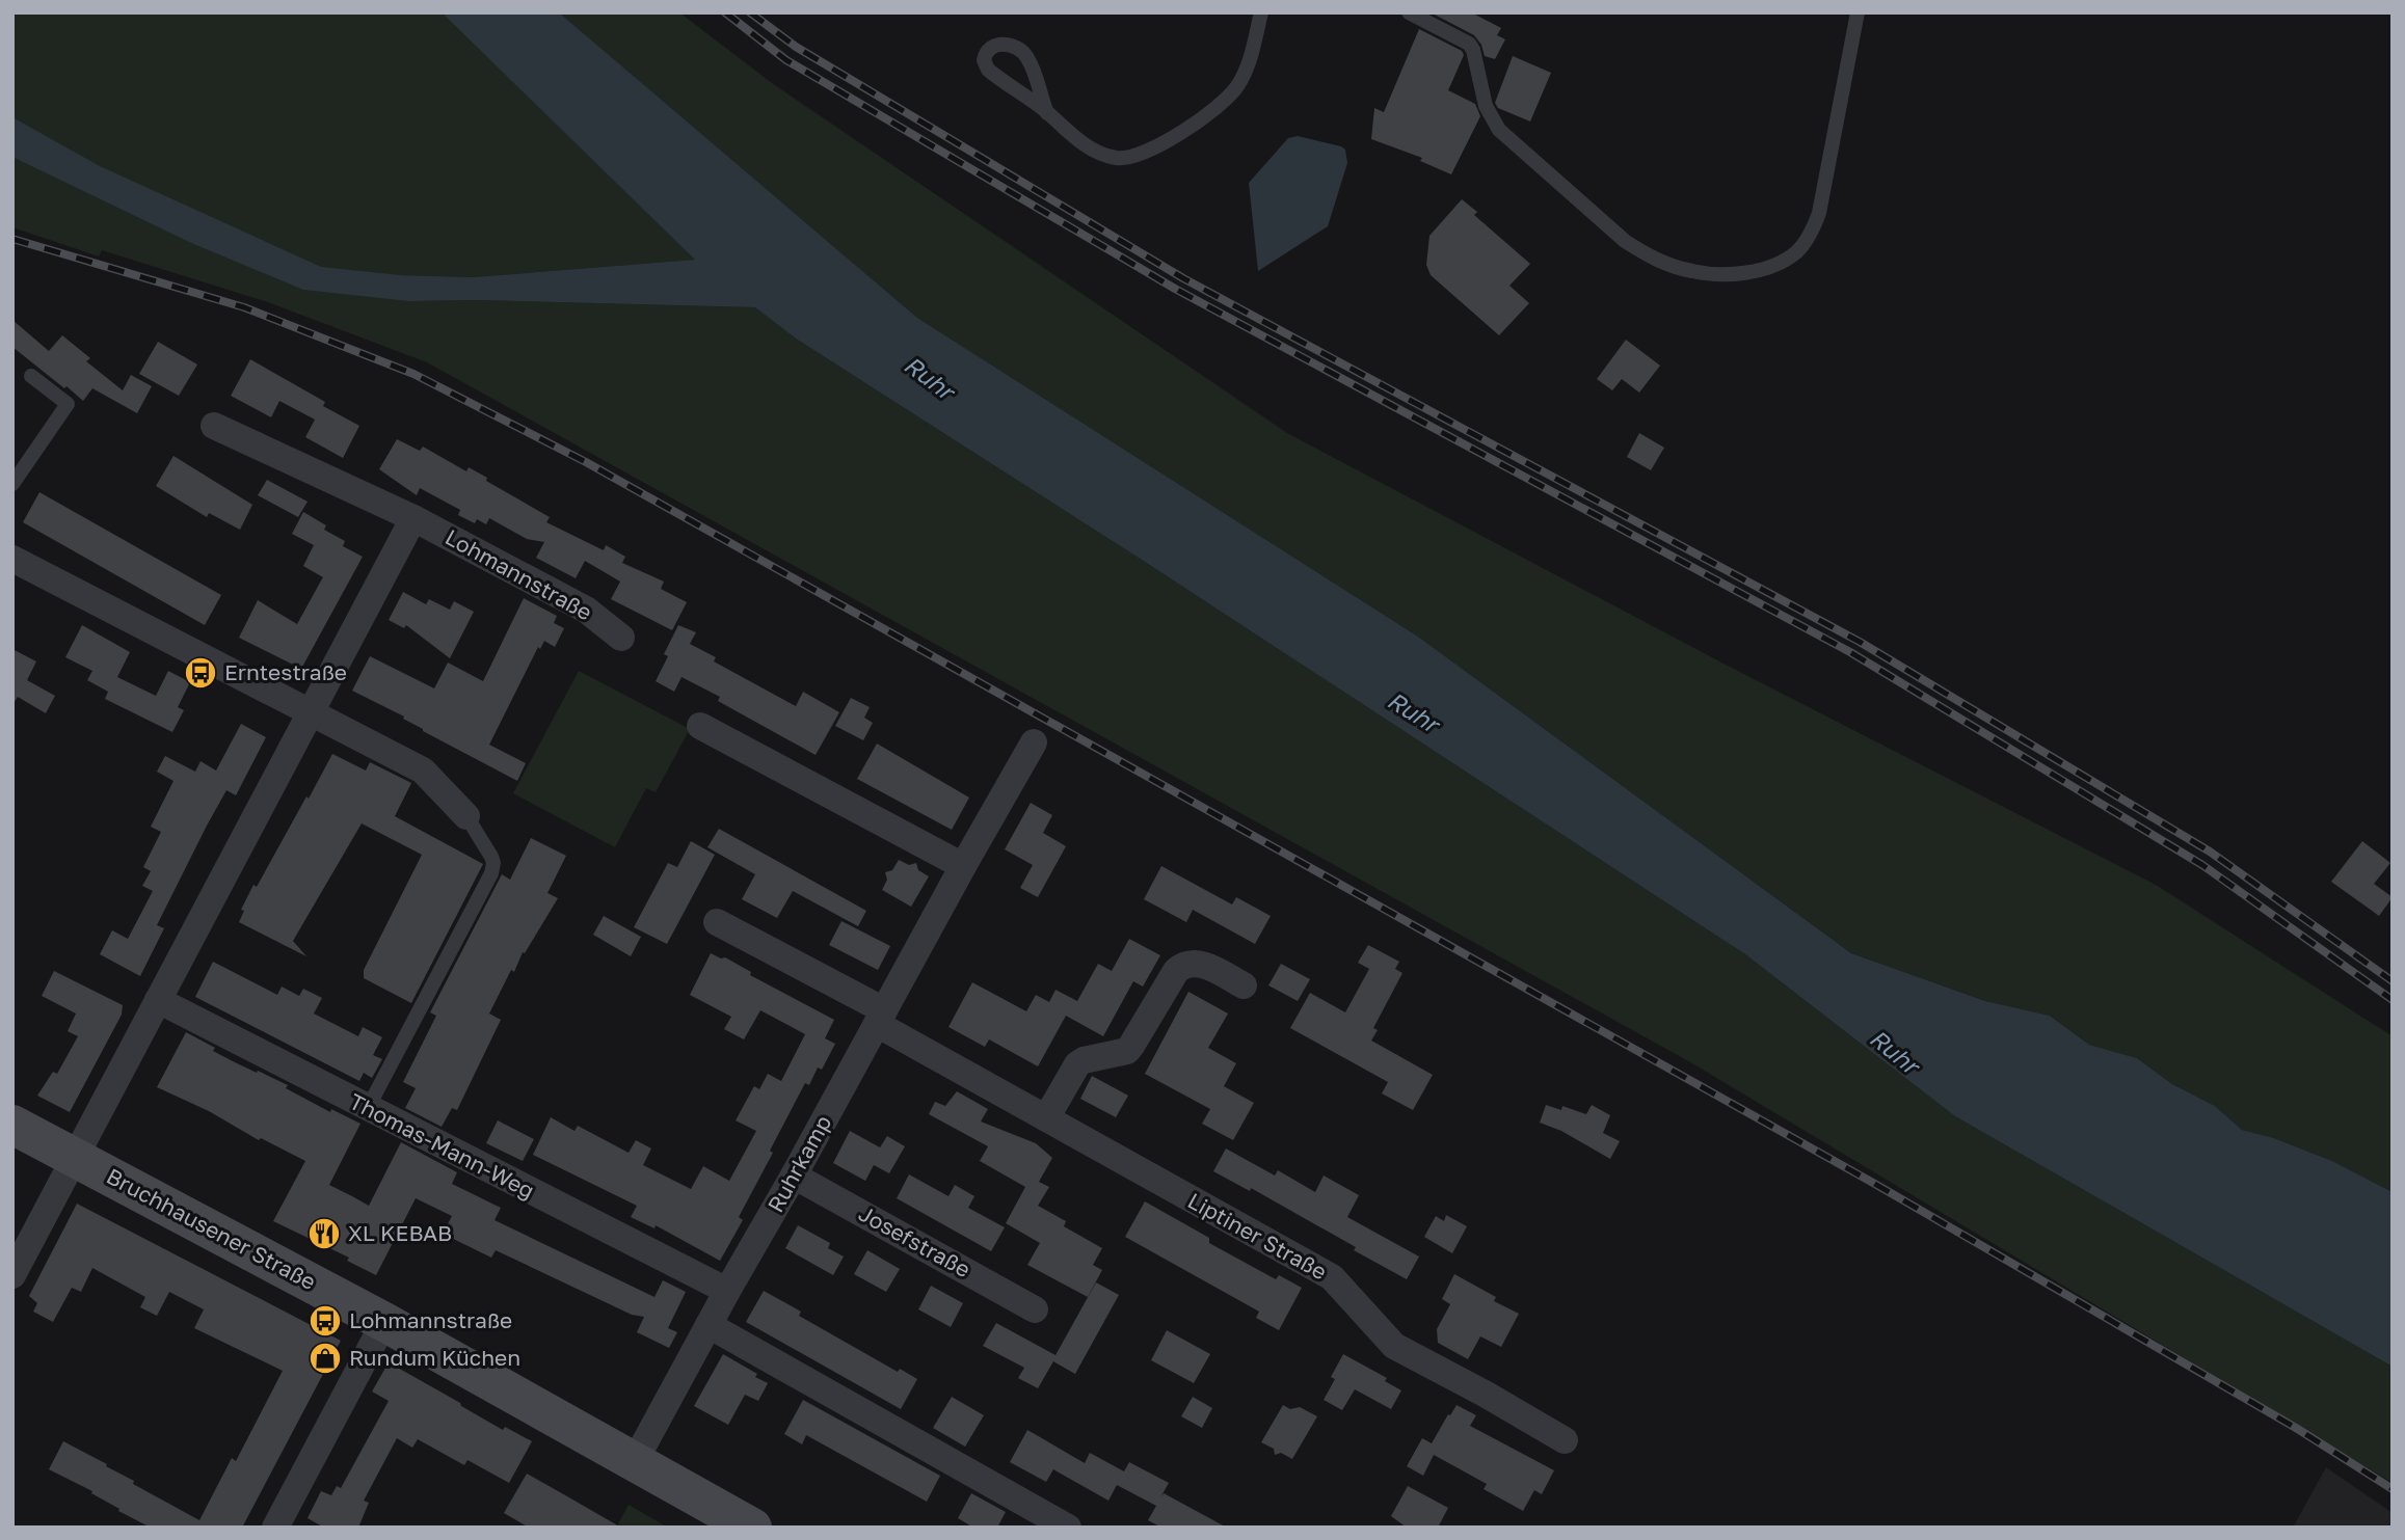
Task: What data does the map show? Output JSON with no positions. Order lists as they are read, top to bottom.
{
  "streets": {
    "street": [
      "Lohmannstraße",
      "Thomas-Mann-Weg",
      "Ruhrkamp",
      "Bruchhausener Straße",
      "Liptiner Straße",
      "Josefstraße"
    ]
  },
  "crossings": [
    ["Thomas-Mann-Weg", "Ruhrkamp"],
    ["Ruhrkamp", "Bruchhausener Straße"],
    ["Ruhrkamp", "Liptiner Straße"],
    ["Ruhrkamp", "Josefstraße"]
  ],
  "water": ["Ruhr"],
  "places": {
    "bus stop": ["Erntestraße", "Lohmannstraße"],
    "restaurant": ["XL KEBAB"],
    "shop": ["Rundum Küchen"]
  }
}
